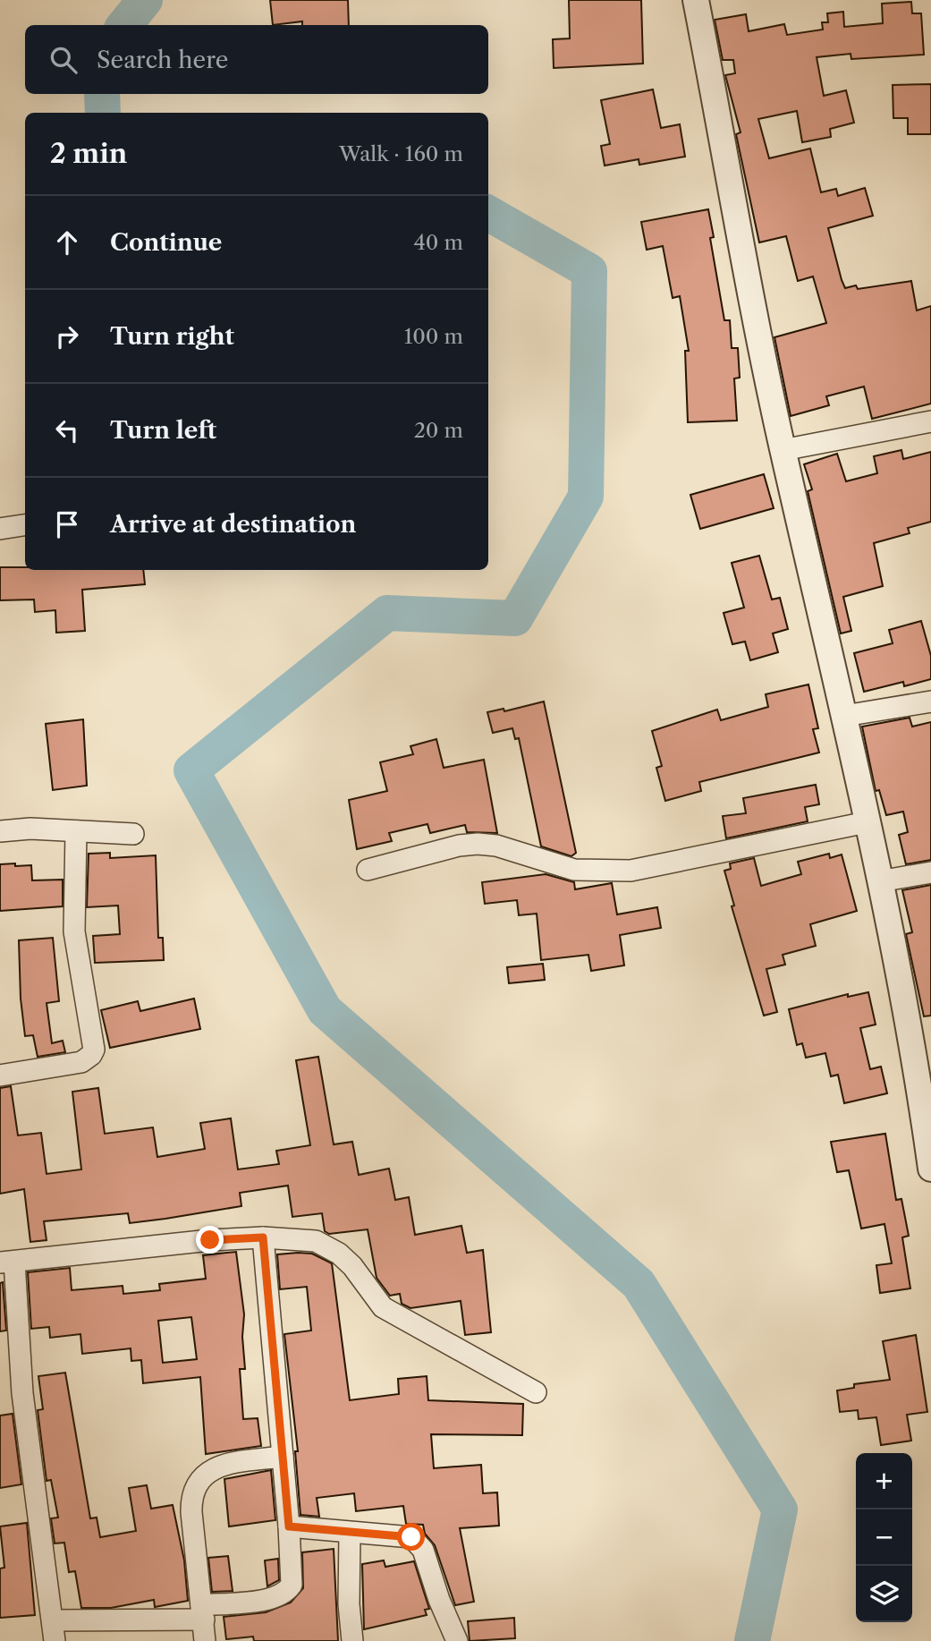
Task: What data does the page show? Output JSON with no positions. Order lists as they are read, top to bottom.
{
  "page": {
    "search": "Search here",
    "heading": ["2 min", "Walk · 160 m"],
    "list": [
      ["Continue", "40 m"],
      ["Turn right", "100 m"],
      ["Turn left", "20 m"],
      "Arrive at destination"
    ],
    "map_buttons": ["+", "−"]
  }
}
